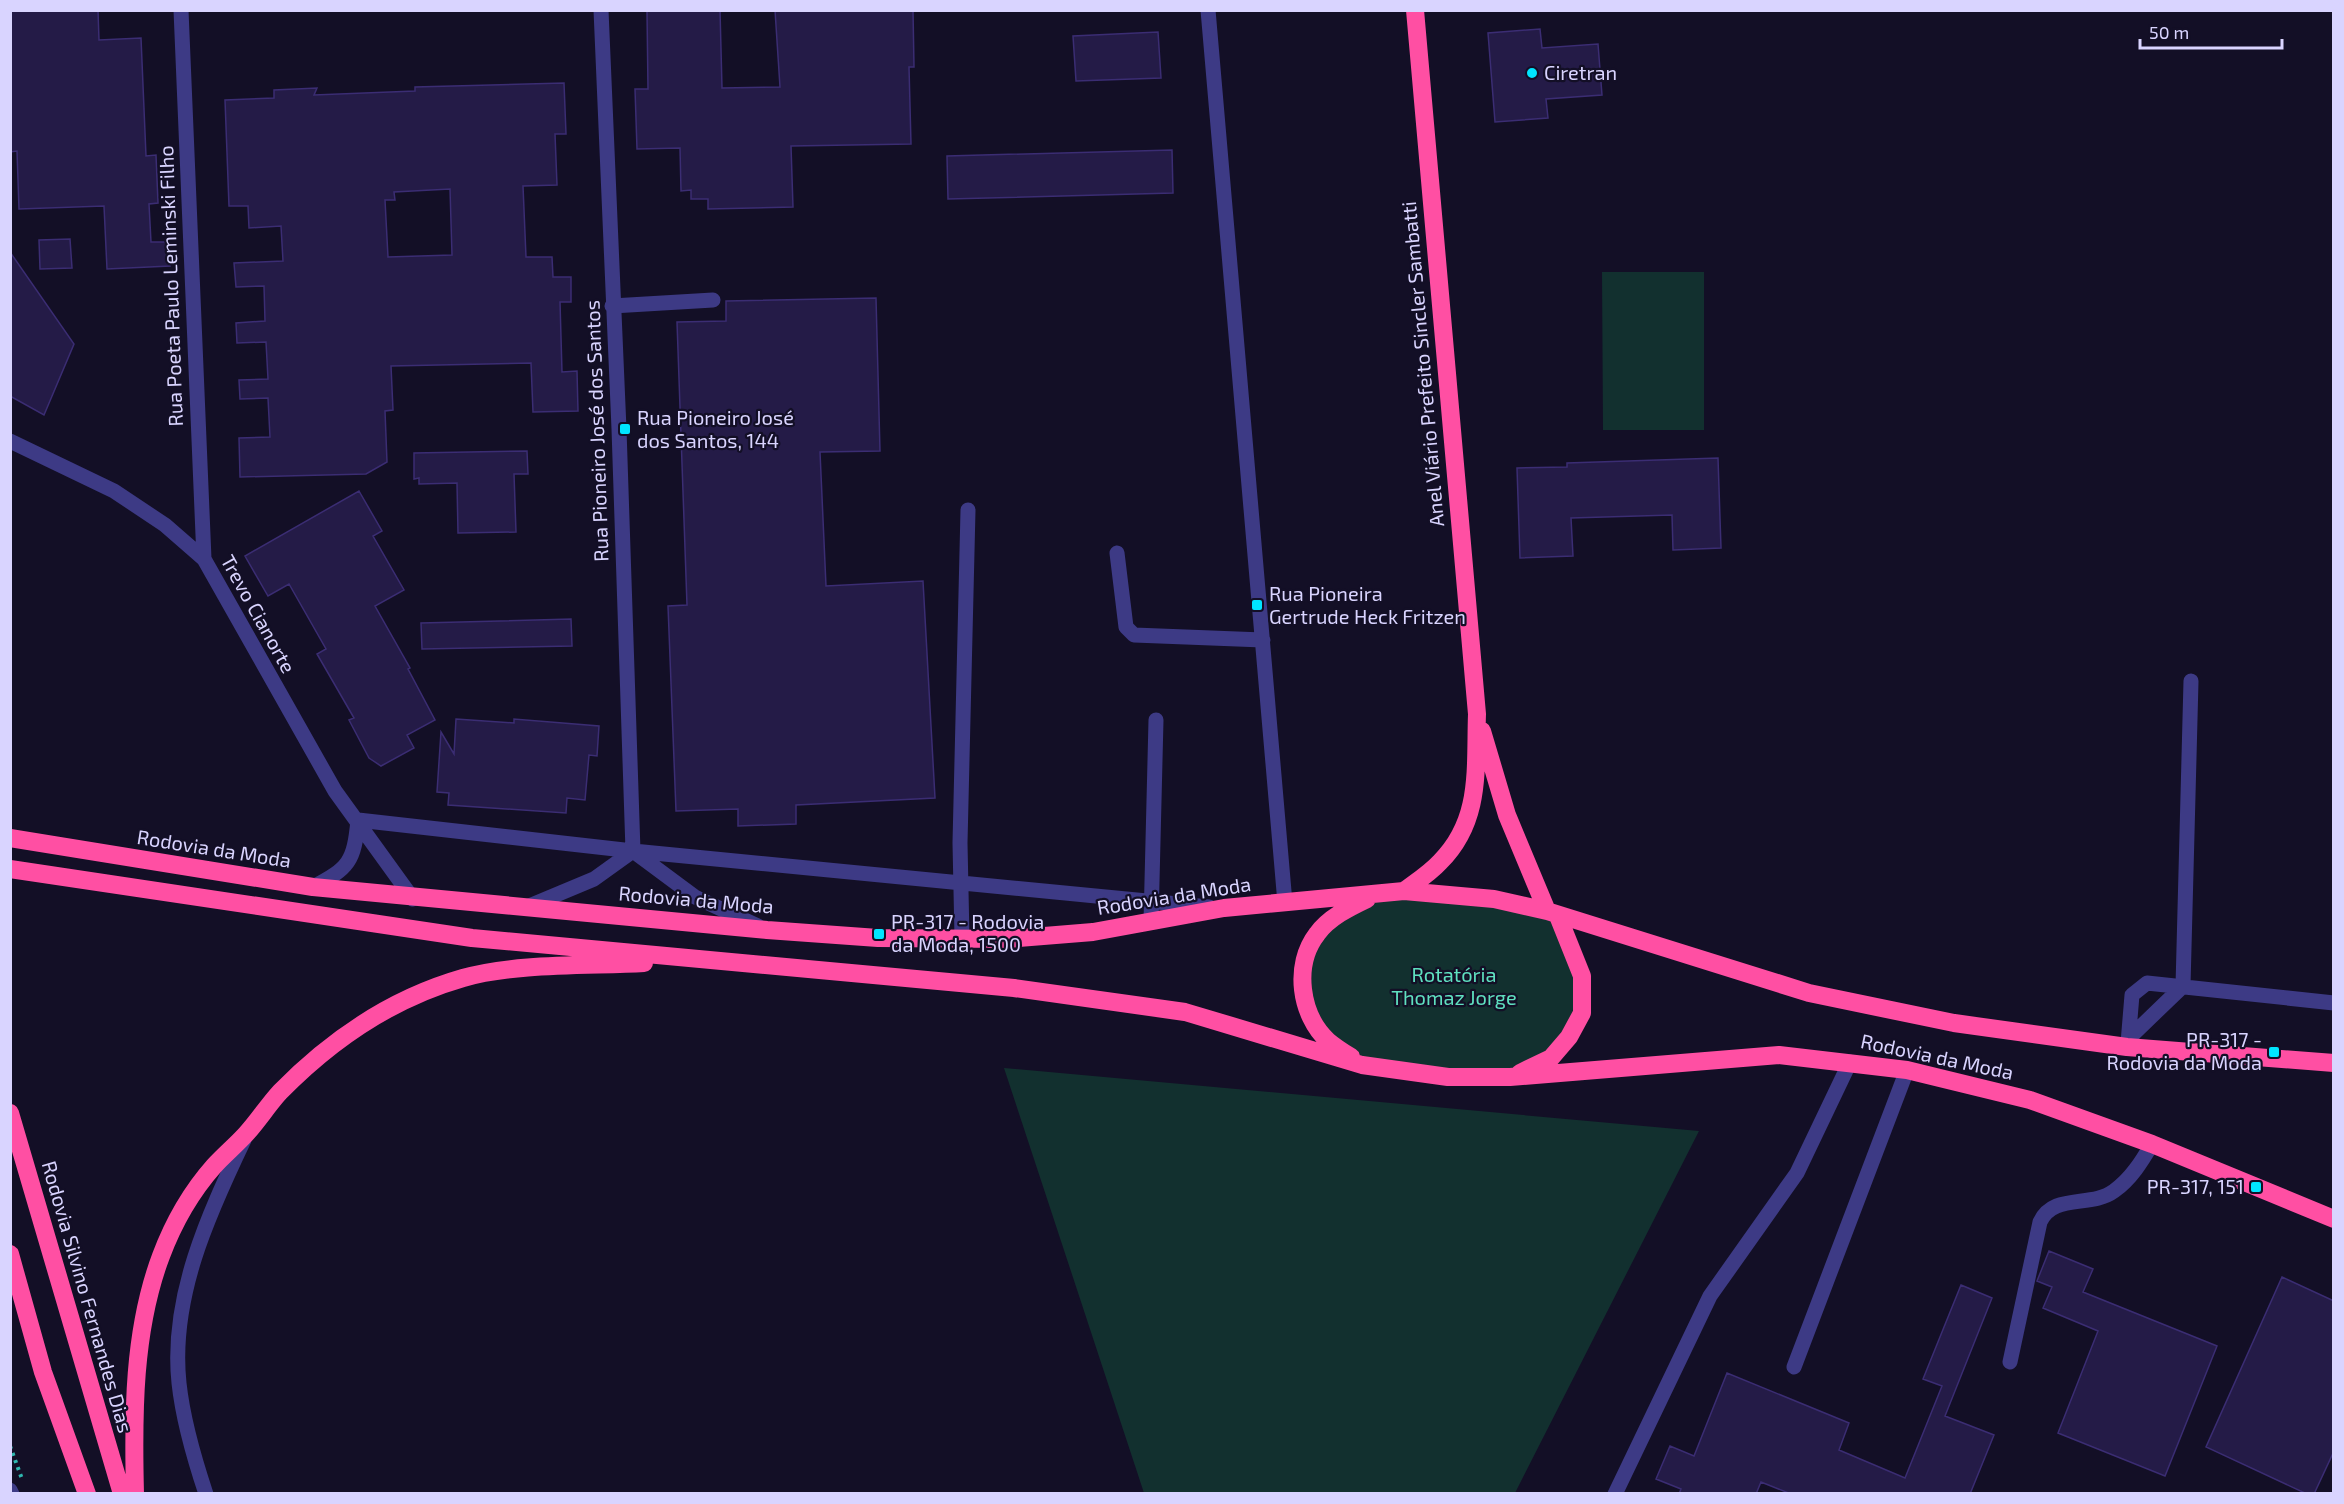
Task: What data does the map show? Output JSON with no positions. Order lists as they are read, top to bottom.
{
  "streets": {
    "highway": ["Anel Viário Prefeito Sincler Sambatti", "Rodovia da Moda", "Rodovia Silvino Fernandes Dias"],
    "street": ["Rua Poeta Paulo Leminski Filho", "Rua Pioneiro José dos Santos", "Trevo Cianorte"]
  },
  "crossings": [
    ["Rua Poeta Paulo Leminski Filho", "Trevo Cianorte"],
    ["Anel Viário Prefeito Sincler Sambatti", "Rodovia da Moda"],
    ["Trevo Cianorte", "Rodovia da Moda"]
  ],
  "parks": ["Rotatória Thomaz Jorge"],
  "places": {
    "other": ["Ciretran"],
    "transit": [
      "Rua Pioneiro José dos Santos, 144",
      "Rua Pioneira Gertrude Heck Fritzen",
      "PR-317 - Rodovia da Moda, 1500",
      "PR-317 - Rodovia da Moda",
      "PR-317, 151"
    ]
  },
  "scale_bar": "50 m"
}
